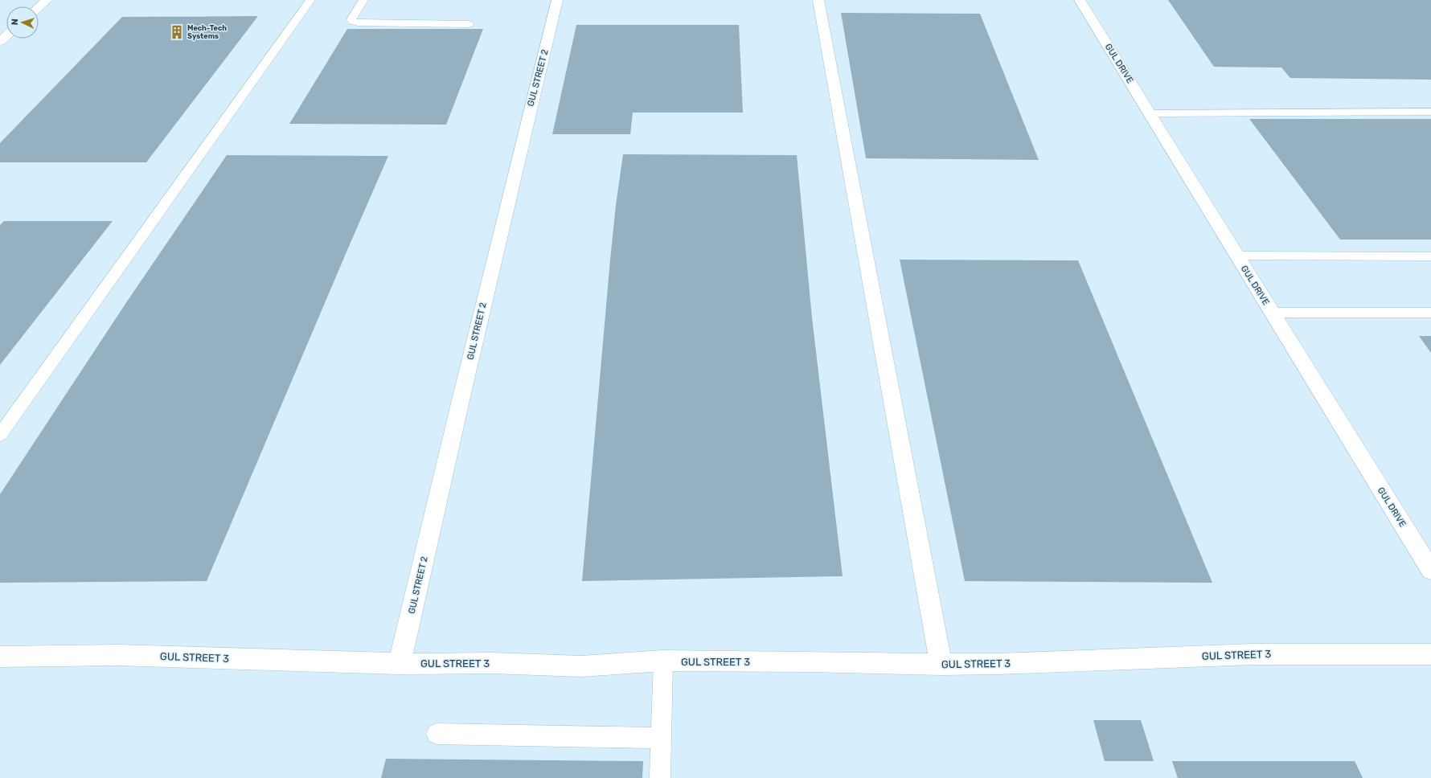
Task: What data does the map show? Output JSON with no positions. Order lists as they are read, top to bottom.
{
  "streets": {
    "street": ["GUL DRIVE", "GUL STREET 2", "GUL STREET 3"]
  },
  "crossings": [
    ["GUL STREET 2", "GUL STREET 3"]
  ],
  "places": {
    "building": ["Mech-Tech Systems"]
  },
  "north": "left"
}
